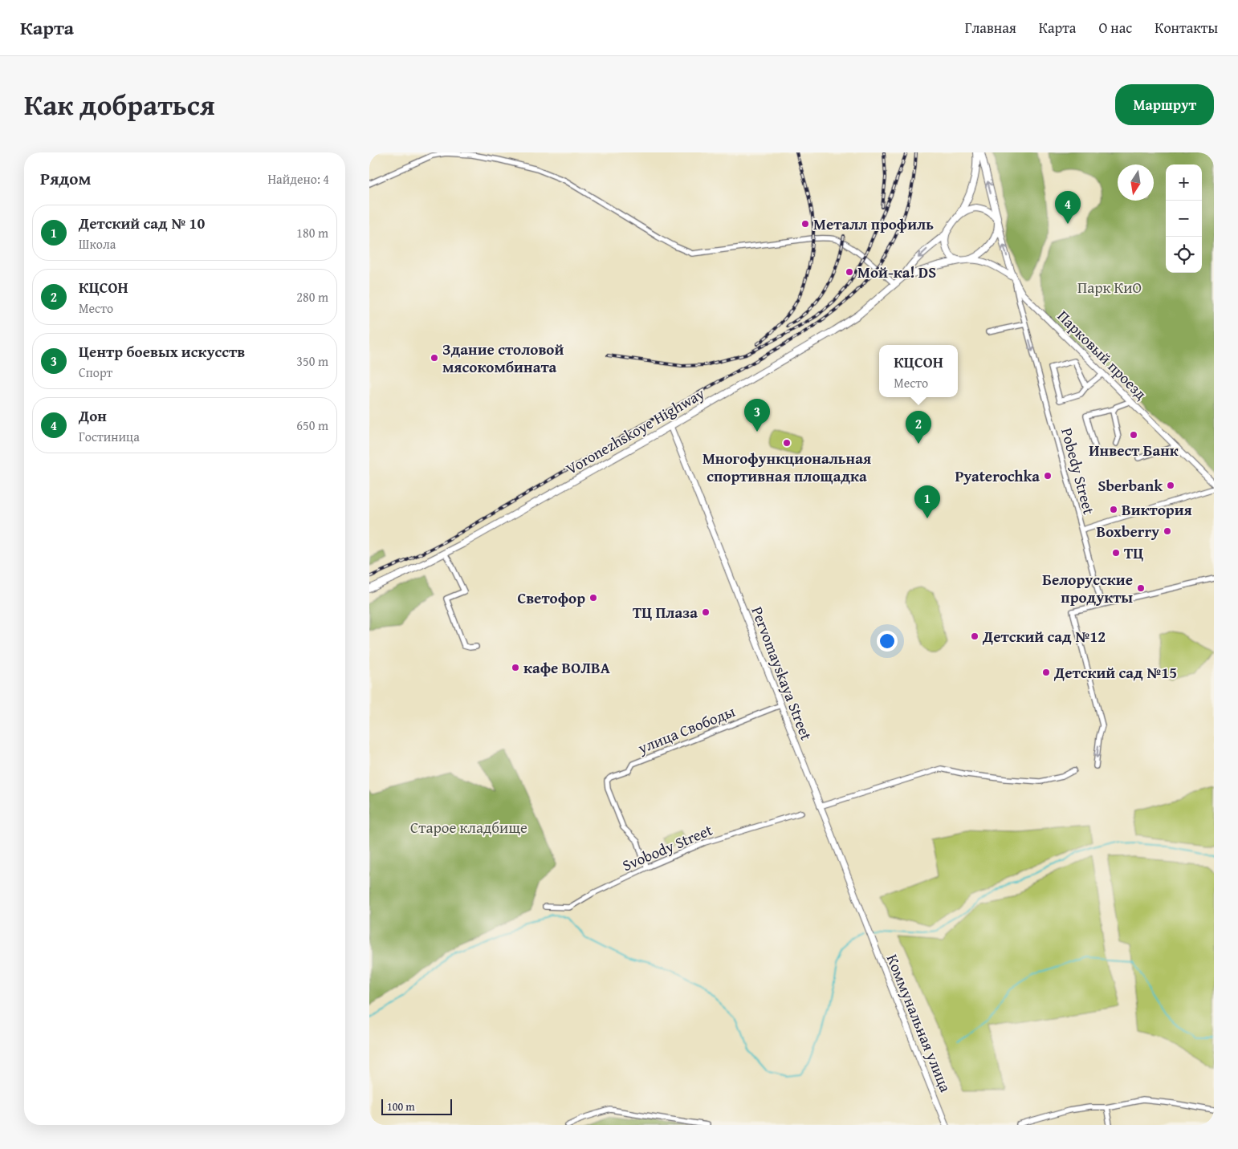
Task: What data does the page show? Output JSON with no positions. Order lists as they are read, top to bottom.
{
  "streets": {
    "main road": ["Voronezhskoye Highway"],
    "street": [
      "Парковый проезд",
      "Pobedy Street",
      "Pervomayskaya Street",
      "улица Свободы",
      "Svobody Street",
      "Коммунальная улица"
    ]
  },
  "crossings": [
    ["Парковый проезд", "Pobedy Street"],
    ["Voronezhskoye Highway", "Pervomayskaya Street"],
    ["Pervomayskaya Street", "улица Свободы"],
    ["Pervomayskaya Street", "Коммунальная улица"],
    ["улица Свободы", "Svobody Street"]
  ],
  "one_way": ["Pobedy Street"],
  "parks": ["Парк КиО", "Старое кладбище"],
  "places": [
    "Металл профиль",
    "Мой-ка! DS",
    "Здание столовой мясокомбината",
    "Инвест Банк",
    "Многофункциональная спортивная площадка",
    "Pyaterochka",
    "Sberbank",
    "Виктория",
    "Boxberry",
    "ТЦ",
    "Белорусские продукты",
    "Светофор",
    "ТЦ Плаза",
    "Детский сад №12",
    "кафе ВОЛВА",
    "Детский сад №15"
  ],
  "scale_bar": "100 m",
  "north": "bottom",
  "page": {
    "header": "Карта",
    "nav": [
      "Главная",
      "Карта",
      "О нас",
      "Контакты"
    ],
    "title": "Как добраться",
    "buttons": "Маршрут",
    "heading": ["Рядом", "Найдено: 4"],
    "map_buttons": ["+", "−"],
    "pins": [
      "4",
      "3",
      "2",
      "1"
    ],
    "list": [
      {
        "mark": "1",
        "name": "Детский сад № 10",
        "note": "Школа",
        "value": "180 m"
      },
      {
        "mark": "2",
        "name": "КЦСОН",
        "note": "Место",
        "value": "280 m"
      },
      {
        "mark": "3",
        "name": "Центр боевых искусств",
        "note": "Спорт",
        "value": "350 m"
      },
      {
        "mark": "4",
        "name": "Дон",
        "note": "Гостиница",
        "value": "650 m"
      }
    ],
    "popup": ["КЦСОН", "Место"],
    "scale": "100 m"
  }
}
